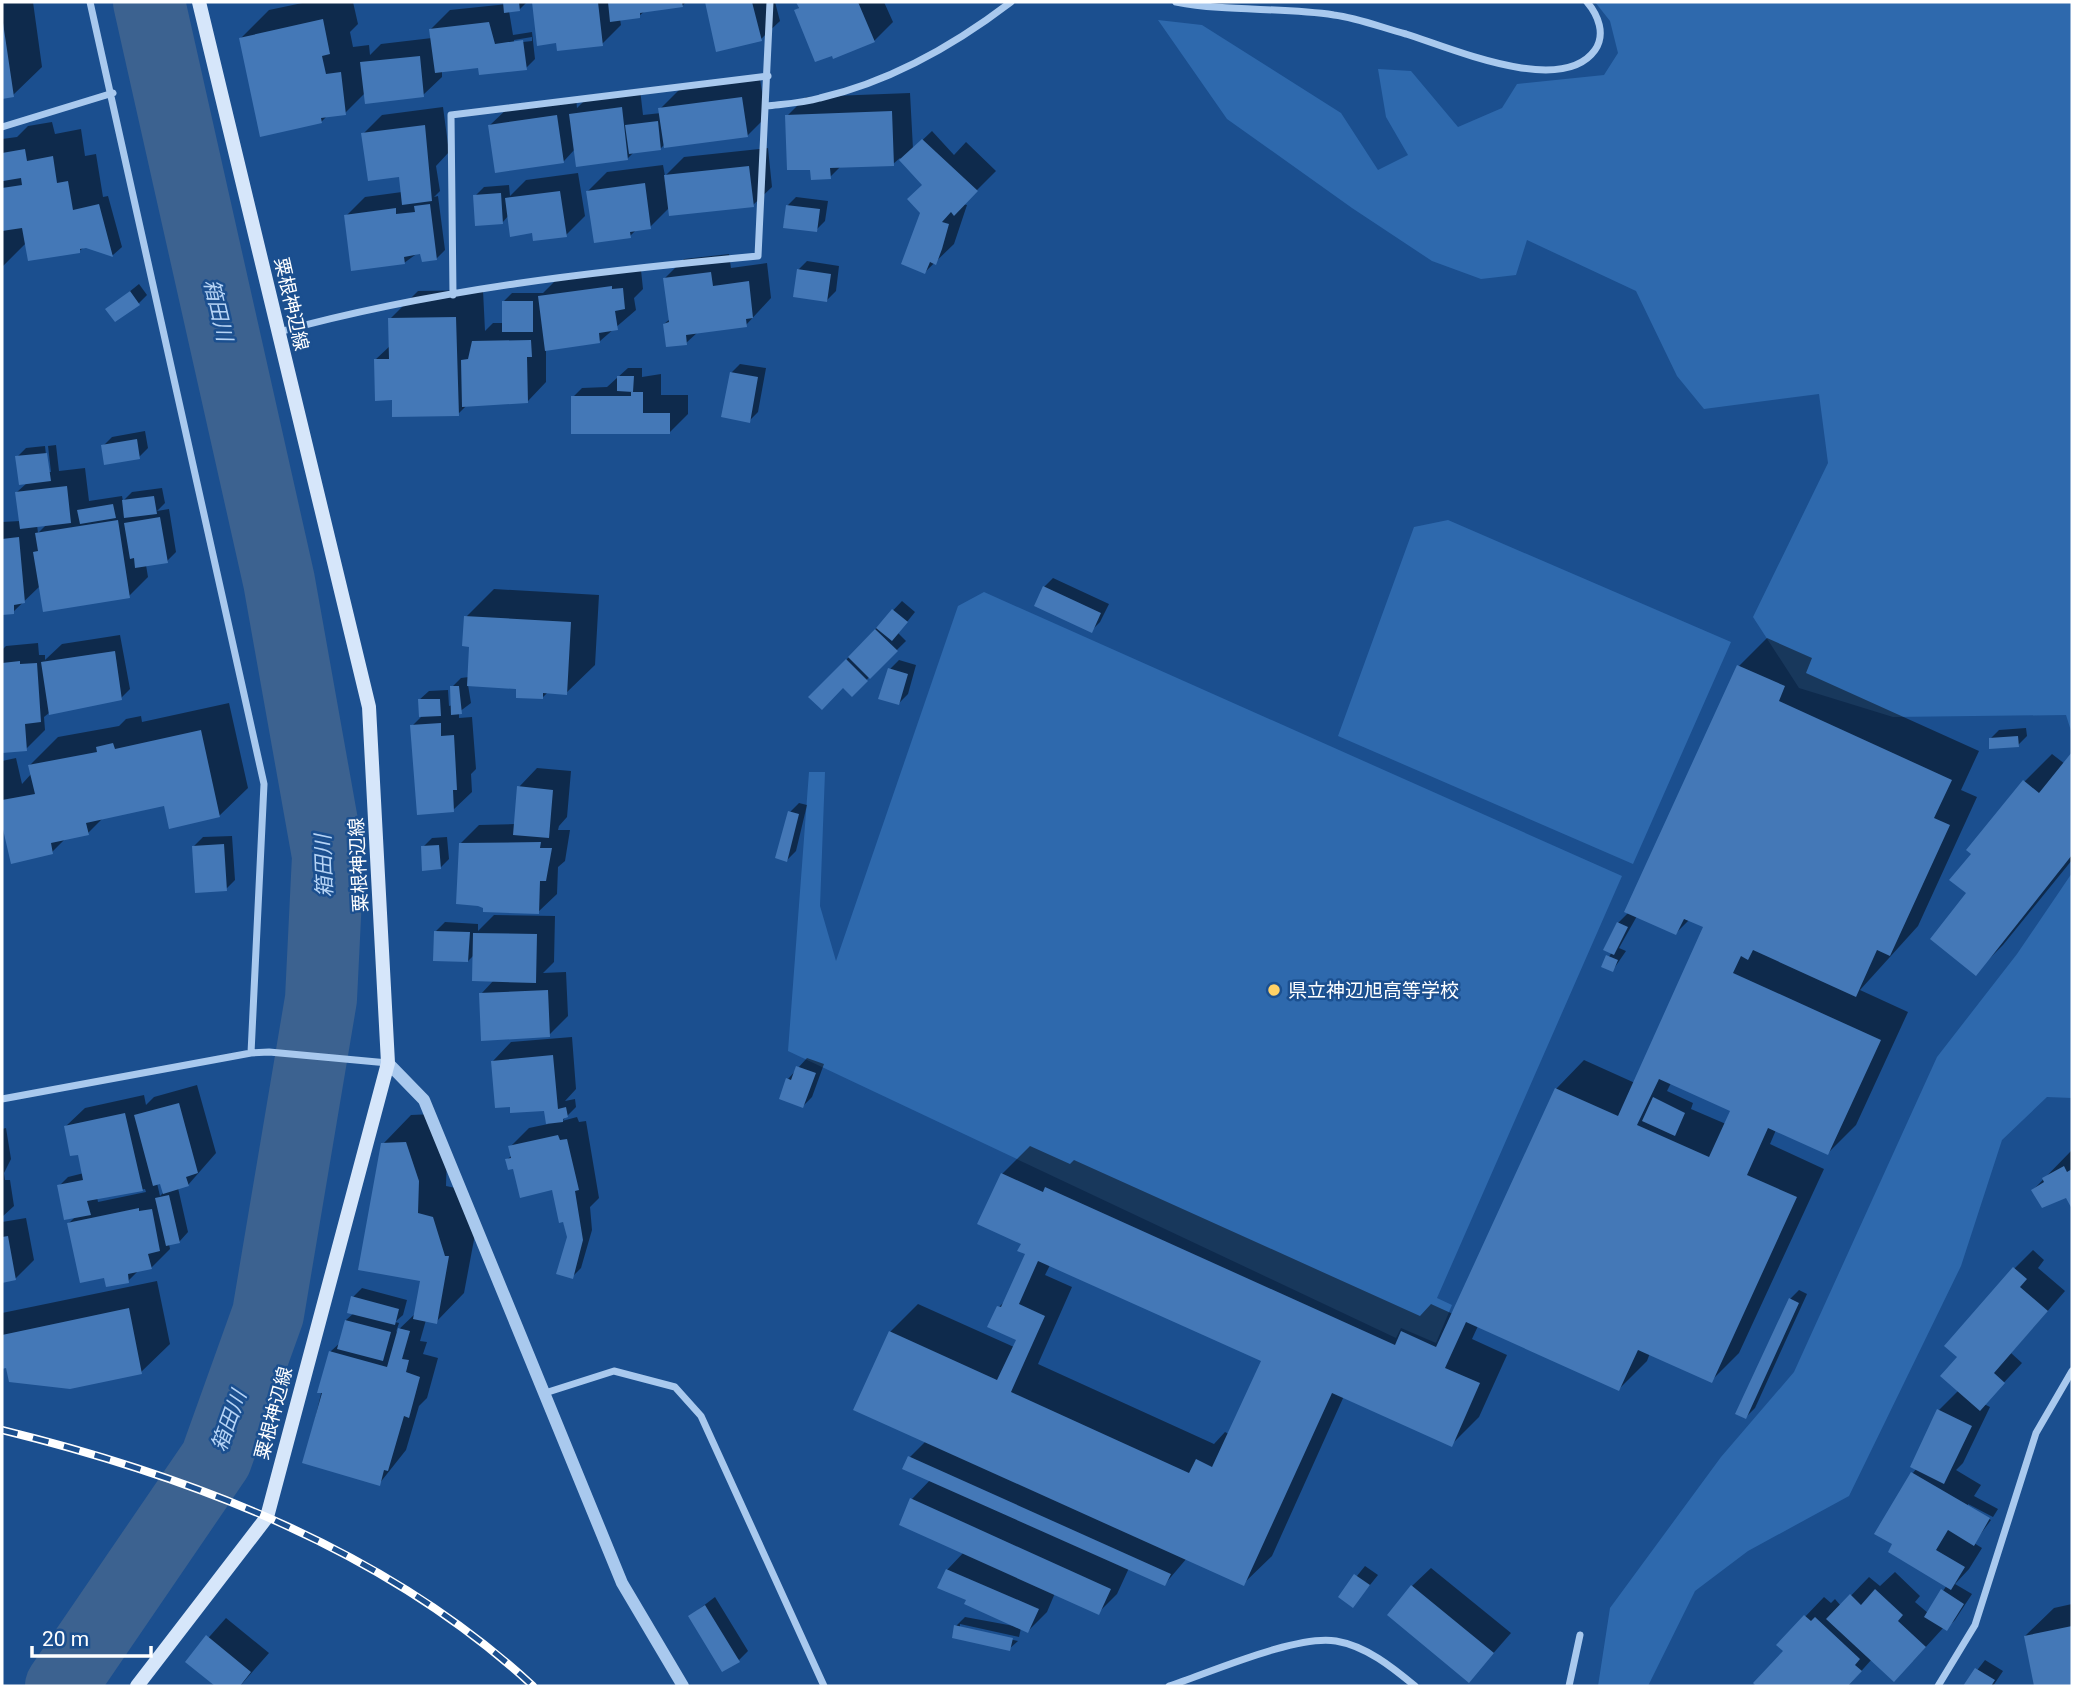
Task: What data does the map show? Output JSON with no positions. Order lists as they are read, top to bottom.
{
  "streets": {
    "main road": ["粟根神辺線"]
  },
  "water": ["箱田川"],
  "places": ["県立神辺旭高等学校"],
  "scale_bar": "20 m"
}
